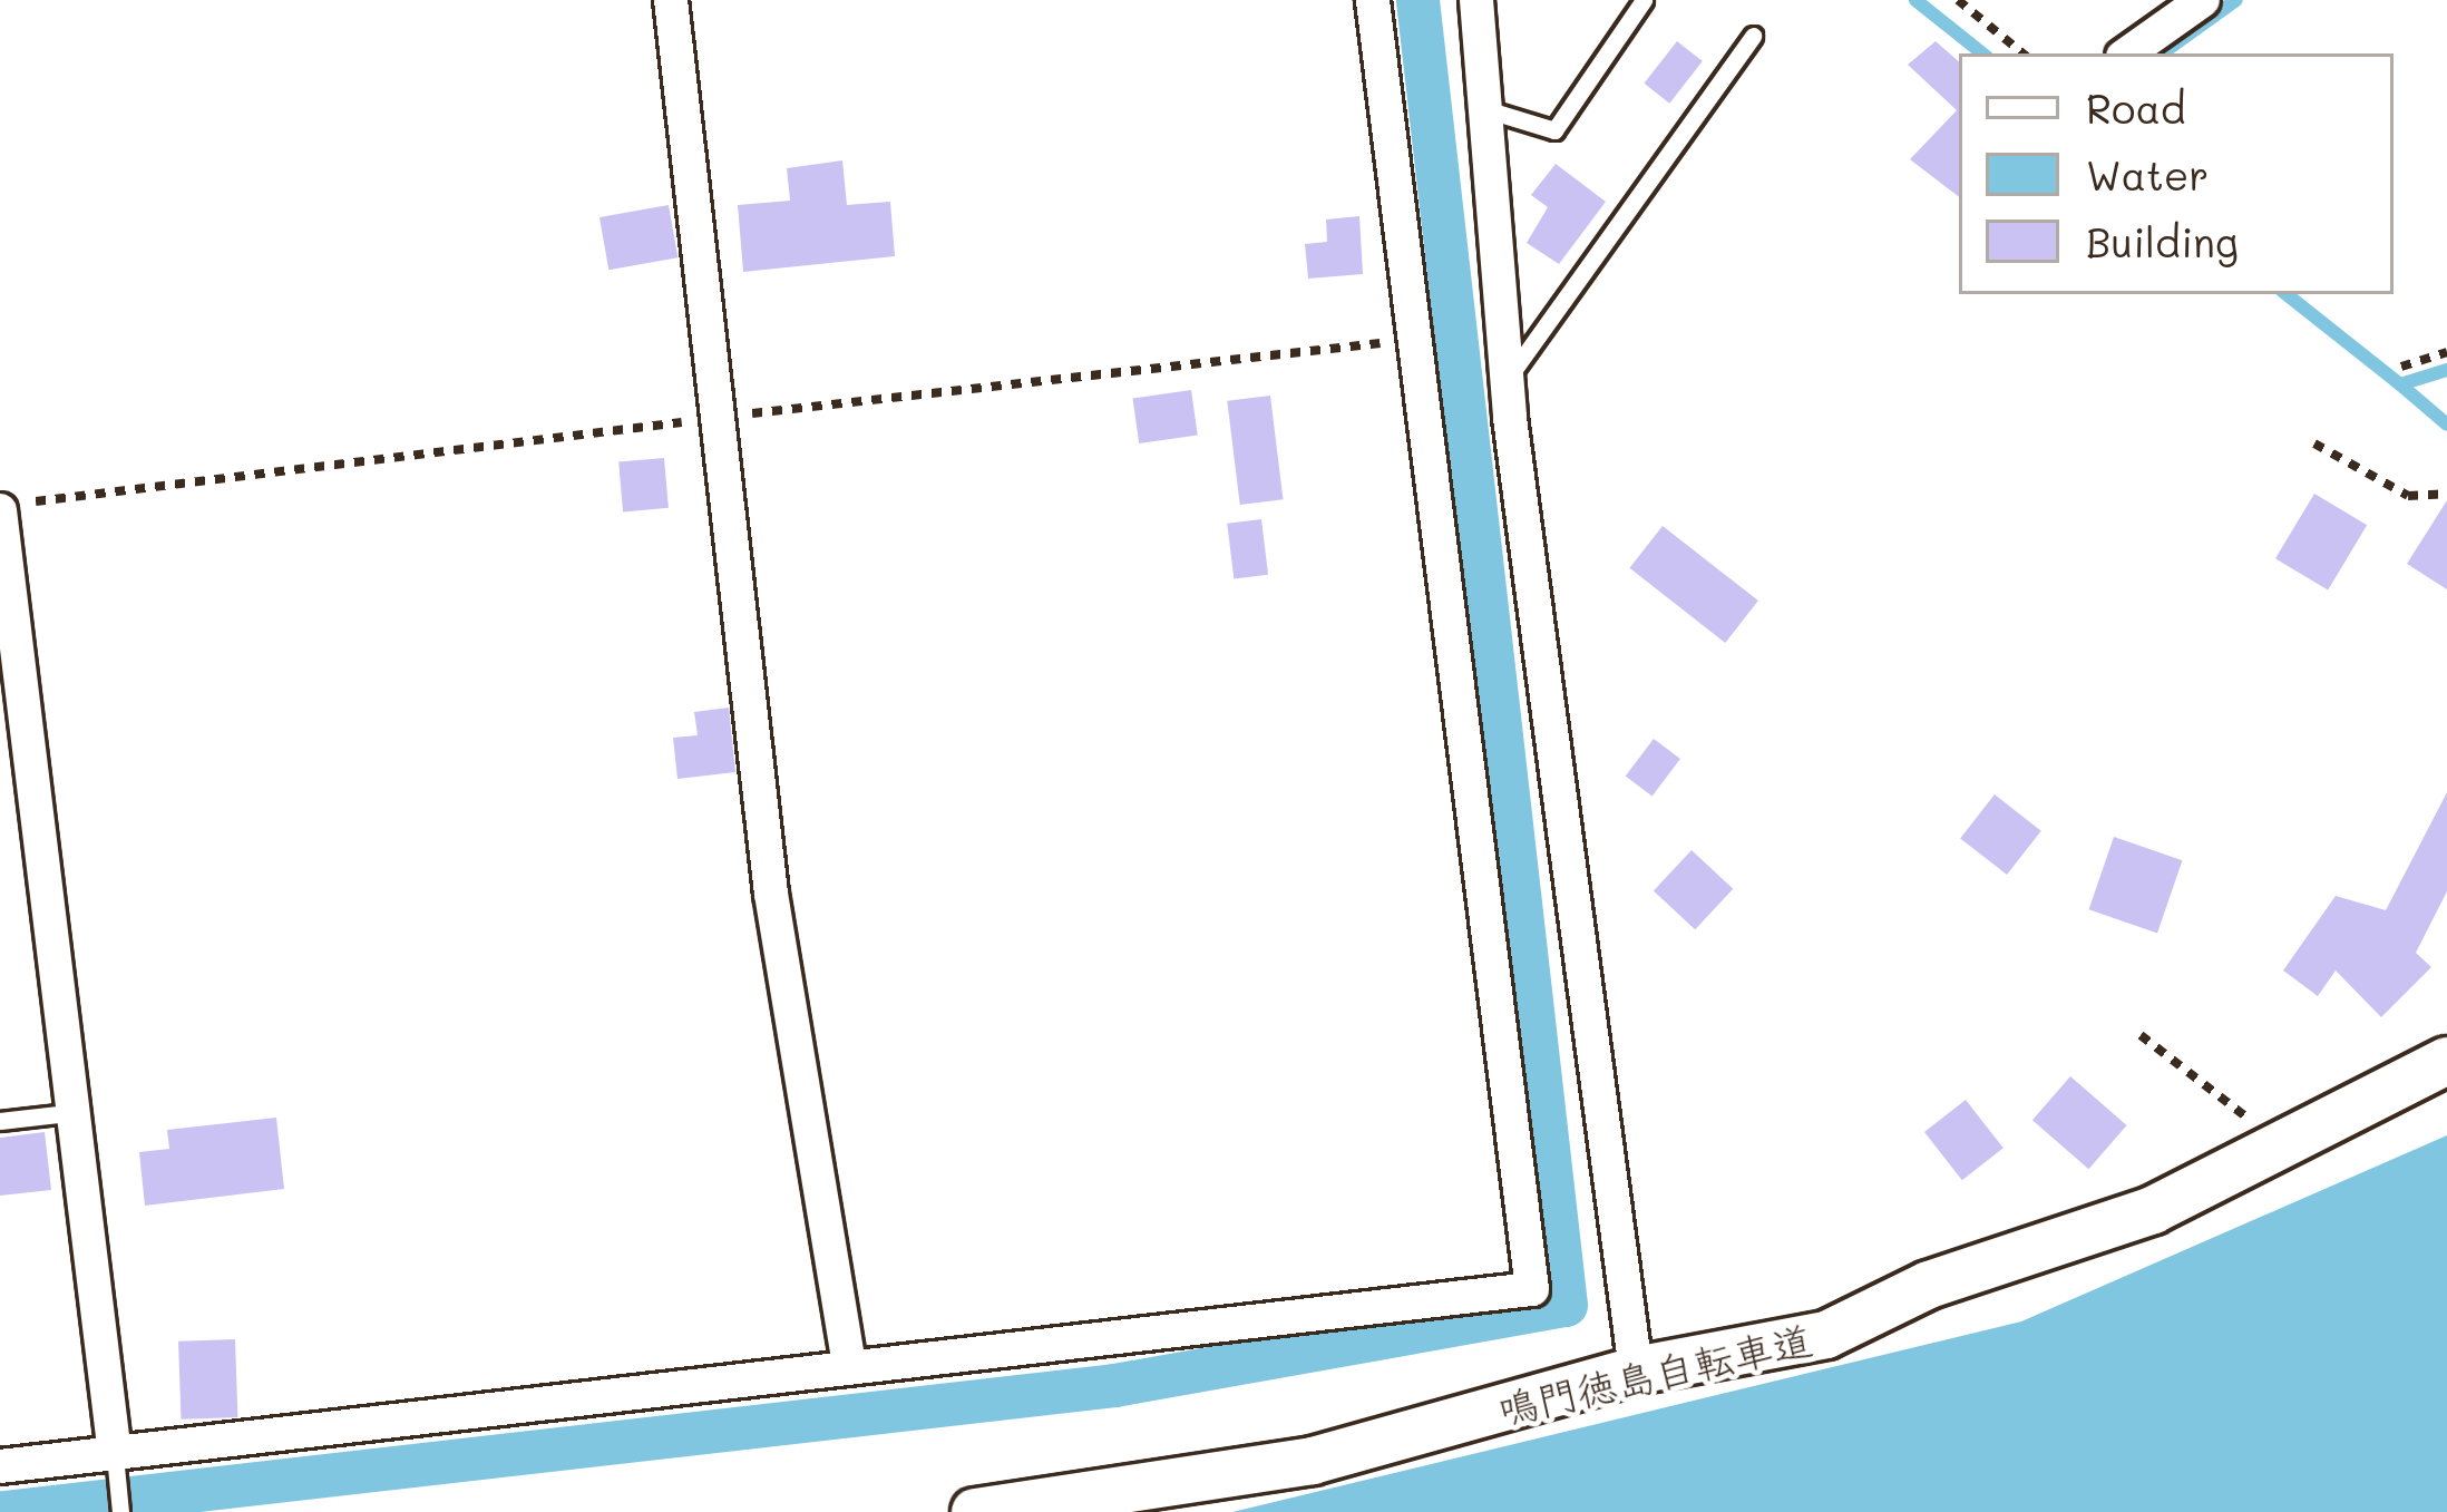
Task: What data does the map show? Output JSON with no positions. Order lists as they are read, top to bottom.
{
  "streets": {
    "main road": ["鳴門徳島自転車道"]
  },
  "legend": ["Road", "Water", "Building"]
}
